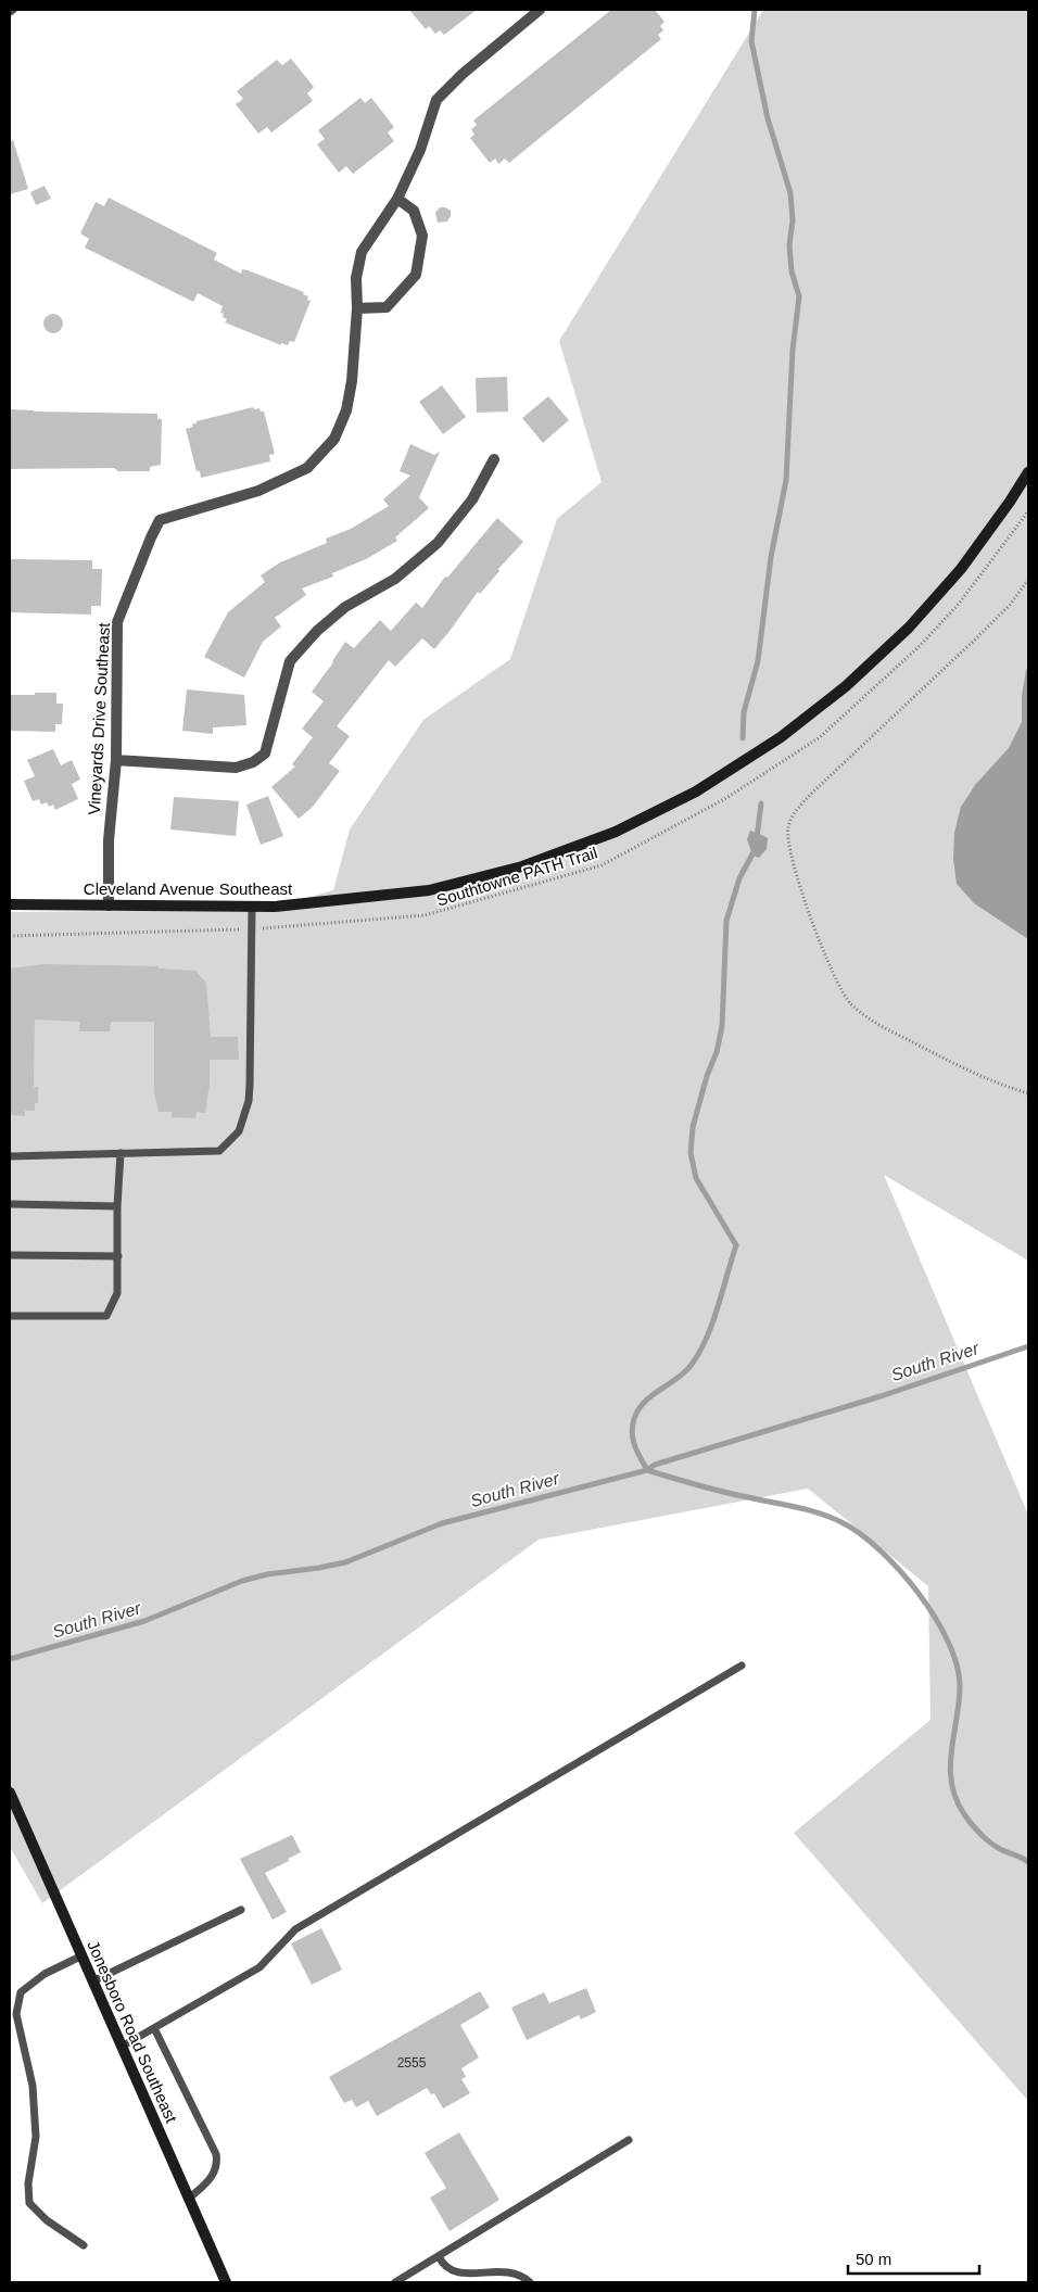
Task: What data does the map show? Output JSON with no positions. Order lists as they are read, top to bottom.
{
  "streets": {
    "main road": ["Cleveland Avenue Southeast", "Jonesboro Road Southeast"],
    "street": ["Vineyards Drive Southeast"],
    "path": ["Southtowne PATH Trail"]
  },
  "crossings": [
    ["Vineyards Drive Southeast", "Cleveland Avenue Southeast"]
  ],
  "water": ["South River"],
  "house_numbers": ["2555"],
  "scale_bar": "50 m"
}
